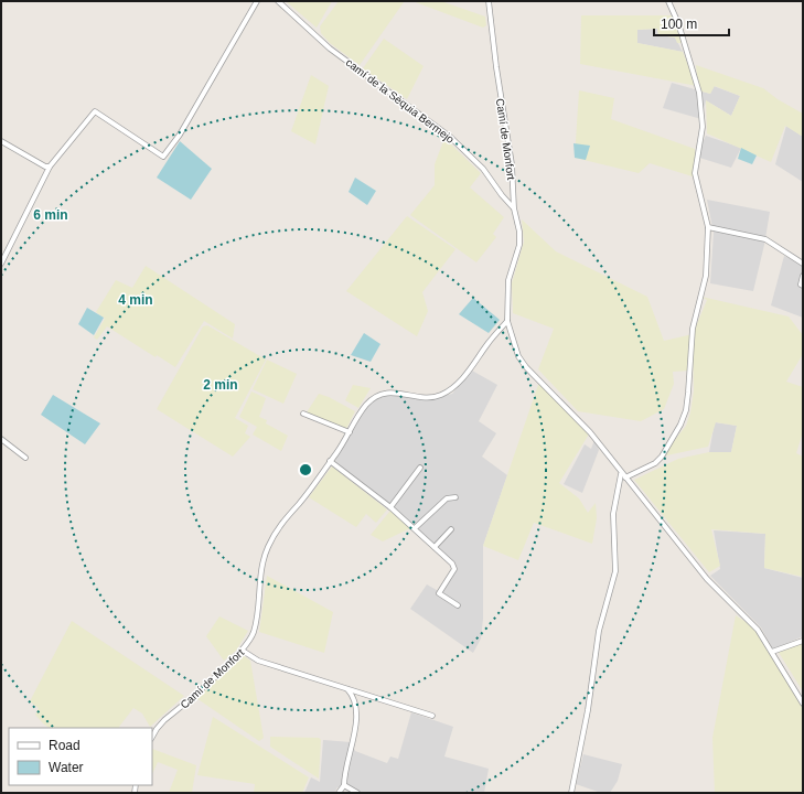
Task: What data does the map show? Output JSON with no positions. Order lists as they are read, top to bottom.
{
  "streets": {
    "street": ["camí de la Sèquia Bermejo", "Camí de Monfort"]
  },
  "crossings": [
    ["camí de la Sèquia Bermejo", "Camí de Monfort"]
  ],
  "legend": ["Road", "Water"],
  "scale_bar": "100 m",
  "rings": ["6 min", "4 min", "2 min"]
}
